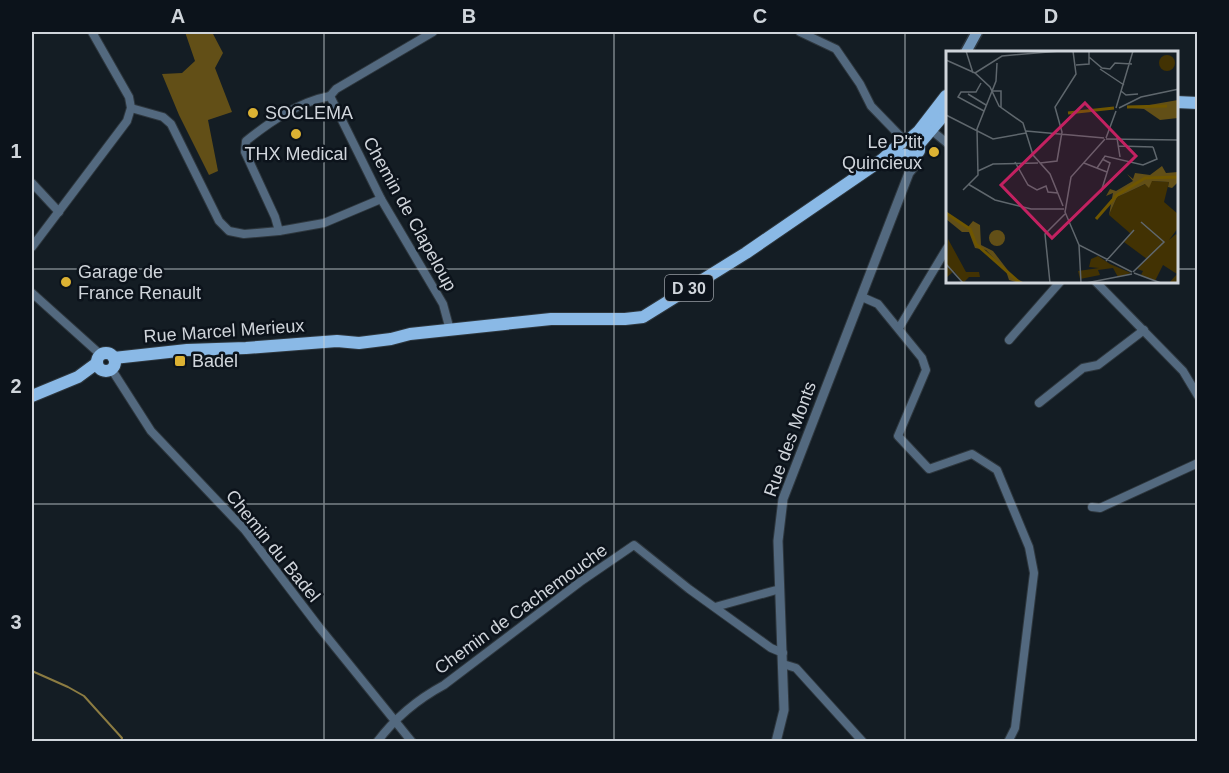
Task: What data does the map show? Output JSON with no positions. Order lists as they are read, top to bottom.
{
  "streets": {
    "main road": ["D 30", "Rue Marcel Merieux"],
    "street": [
      "Chemin de Clapeloup",
      "Rue des Monts",
      "Chemin du Badel",
      "Chemin de Cachemouche"
    ]
  },
  "crossings": [
    ["Chemin de Clapeloup", "Rue Marcel Merieux"],
    ["Rue Marcel Merieux", "Rue des Monts"],
    ["Rue Marcel Merieux", "Chemin du Badel"],
    ["Rue des Monts", "Chemin de Cachemouche"],
    ["Chemin du Badel", "Chemin de Cachemouche"]
  ],
  "places": {
    "other": [
      "SOCLEMA",
      "THX Medical",
      "Le P'tit Quincieux",
      "Garage de France Renault"
    ],
    "transit": ["Badel"]
  },
  "grid": {
    "columns": [
      "A",
      "B",
      "C",
      "D"
    ],
    "rows": ["1", "2", "3"]
  }
}
